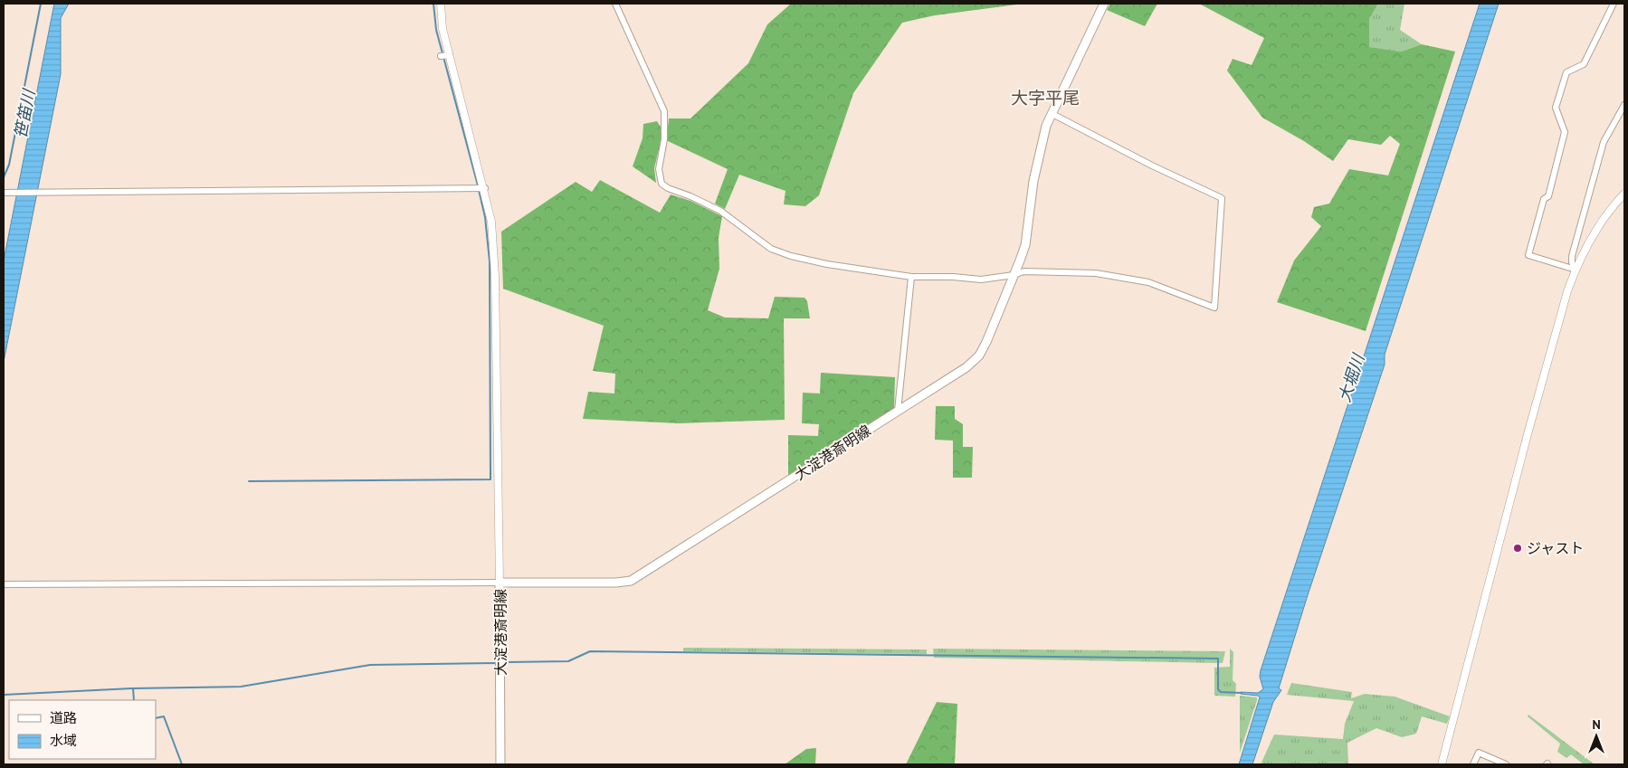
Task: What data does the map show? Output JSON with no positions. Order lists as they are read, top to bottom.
{
  "streets": {
    "main road": ["大淀港斎明線"]
  },
  "districts": ["大字平尾"],
  "water": ["笹笛川", "大堀川"],
  "places": ["ジャスト"],
  "legend": ["道路", "水域"],
  "north": "top"
}
